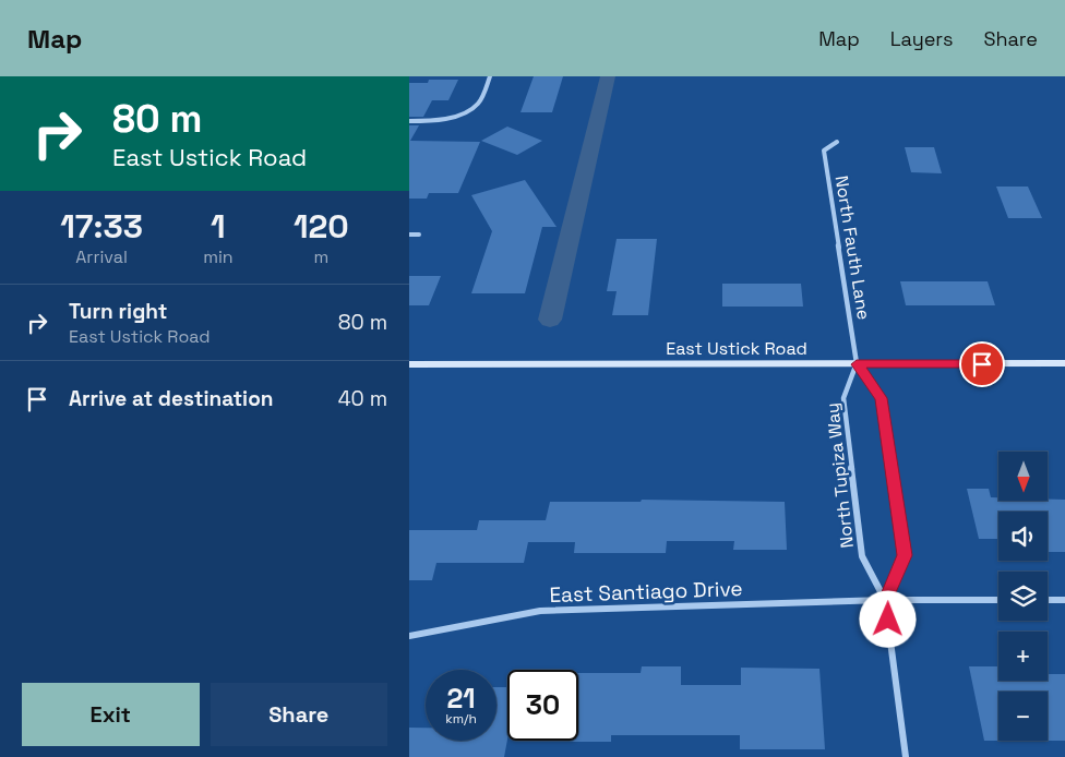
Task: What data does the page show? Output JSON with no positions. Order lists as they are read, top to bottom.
{
  "streets": {
    "main road": ["East Ustick Road"],
    "street": ["North Fauth Lane", "North Tupiza Way", "East Santiago Drive"]
  },
  "crossings": [
    ["North Fauth Lane", "East Ustick Road"],
    ["North Fauth Lane", "North Tupiza Way"],
    ["East Ustick Road", "North Tupiza Way"],
    ["North Tupiza Way", "East Santiago Drive"]
  ],
  "north": "bottom",
  "page": {
    "header": "Map",
    "nav": ["Map", "Layers", "Share"],
    "turn": ["80 m", "East Ustick Road"],
    "eta": [
      "17:33",
      "Arrival",
      "1",
      "min",
      "120",
      "m"
    ],
    "list": [
      {
        "name": "Turn right",
        "note": "East Ustick Road",
        "value": "80 m"
      },
      {
        "name": "Arrive at destination",
        "value": "40 m"
      }
    ],
    "map_buttons": ["+", "−"],
    "speed": "21 km/h",
    "limit": "30",
    "buttons": ["Exit", "Share"]
  }
}
